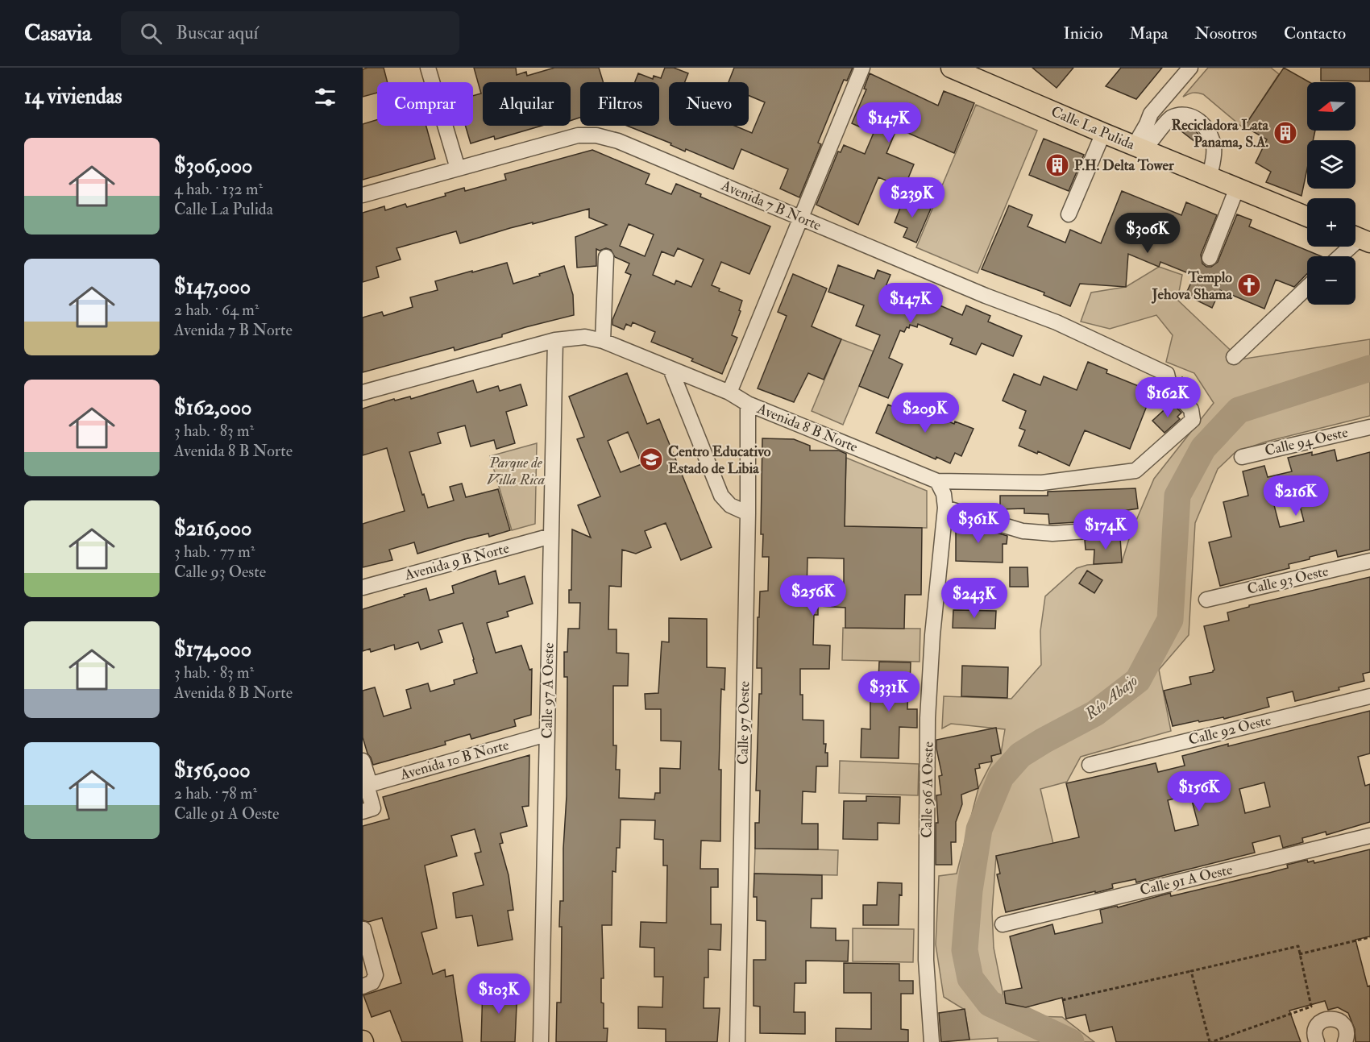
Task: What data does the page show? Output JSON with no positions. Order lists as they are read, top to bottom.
{
  "streets": {
    "main road": ["Calle La Pulida"],
    "street": [
      "Avenida 7 B Norte",
      "Avenida 8 B Norte",
      "Calle 94 Oeste",
      "Avenida 9 B Norte",
      "Calle 93 Oeste",
      "Calle 97 A Oeste",
      "Calle 97 Oeste",
      "Calle 92 Oeste",
      "Avenida 10 B Norte",
      "Calle 96 A Oeste",
      "Calle 91 A Oeste"
    ]
  },
  "crossings": [
    ["Avenida 7 B Norte", "Avenida 8 B Norte"],
    ["Avenida 8 B Norte", "Calle 97 A Oeste"],
    ["Avenida 8 B Norte", "Calle 97 Oeste"],
    ["Avenida 8 B Norte", "Calle 96 A Oeste"],
    ["Avenida 9 B Norte", "Calle 97 A Oeste"],
    ["Calle 97 A Oeste", "Avenida 10 B Norte"]
  ],
  "water": ["Río Abajo"],
  "parks": ["Parque de Villa Rica"],
  "places": {
    "building": ["Recicladora Lata Panama, S.A.", "P.H. Delta Tower"],
    "church": ["Templo Jehova Shama"],
    "school or university": ["Centro Educativo Estado de Libia"]
  },
  "north": "left",
  "page": {
    "header": "Casavia",
    "search": "Buscar aquí",
    "nav": [
      "Inicio",
      "Mapa",
      "Nosotros",
      "Contacto"
    ],
    "heading": "14 viviendas",
    "map_buttons": ["+", "−"],
    "chip": [
      "Comprar",
      "Alquilar",
      "Filtros",
      "Nuevo"
    ],
    "price": [
      "$147K",
      "$239K",
      "$306K",
      "$147K",
      "$162K",
      "$209K",
      "$216K",
      "$361K",
      "$174K",
      "$256K",
      "$243K",
      "$331K",
      "$156K",
      "$103K"
    ],
    "list": [
      {
        "name": "$306,000",
        "note": "4 hab. · 132 m² · Calle La Pulida"
      },
      {
        "name": "$147,000",
        "note": "2 hab. · 64 m² · Avenida 7 B Norte"
      },
      {
        "name": "$162,000",
        "note": "3 hab. · 83 m² · Avenida 8 B Norte"
      },
      {
        "name": "$216,000",
        "note": "3 hab. · 77 m² · Calle 93 Oeste"
      },
      {
        "name": "$174,000",
        "note": "3 hab. · 83 m² · Avenida 8 B Norte"
      },
      {
        "name": "$156,000",
        "note": "2 hab. · 78 m² · Calle 91 A Oeste"
      }
    ]
  }
}
